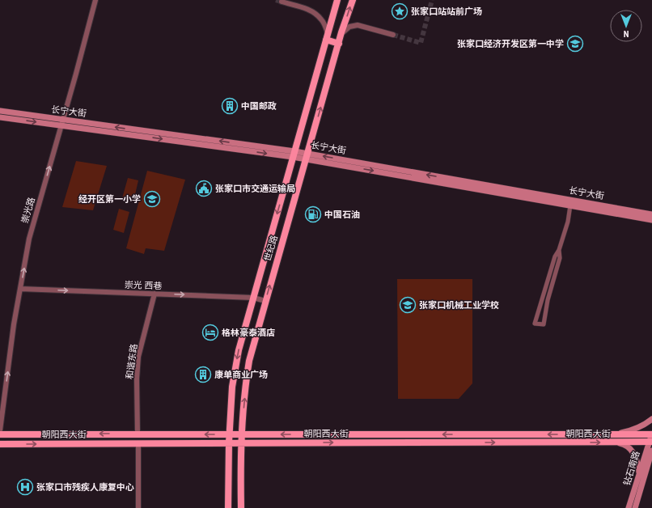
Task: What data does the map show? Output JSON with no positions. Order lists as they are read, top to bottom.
{
  "streets": {
    "main road": [
      "长宁大街",
      "世纪路",
      "朝阳西大街",
      "钻石南路"
    ],
    "street": ["崇光路", "崇光 西巷", "和谐东路"]
  },
  "crossings": [
    ["长宁大街", "崇光路"],
    ["长宁大街", "世纪路"],
    ["崇光路", "崇光 西巷"],
    ["世纪路", "崇光 西巷"],
    ["世纪路", "朝阳西大街"],
    ["崇光 西巷", "和谐东路"],
    ["和谐东路", "朝阳西大街"],
    ["朝阳西大街", "钻石南路"]
  ],
  "one_way": ["崇光路", "崇光 西巷"],
  "places": {
    "place": ["张家口站站前广场"],
    "school or university": ["张家口经济开发区第一中学", "经开区第一小学", "张家口机械工业学校"],
    "building": ["中国邮政", "康单商业广场"],
    "public building": ["张家口市交通运输局"],
    "fuel station": ["中国石油"],
    "hotel": ["格林豪泰酒店"],
    "hospital": ["张家口市残疾人康复中心"]
  },
  "north": "bottom"
}
